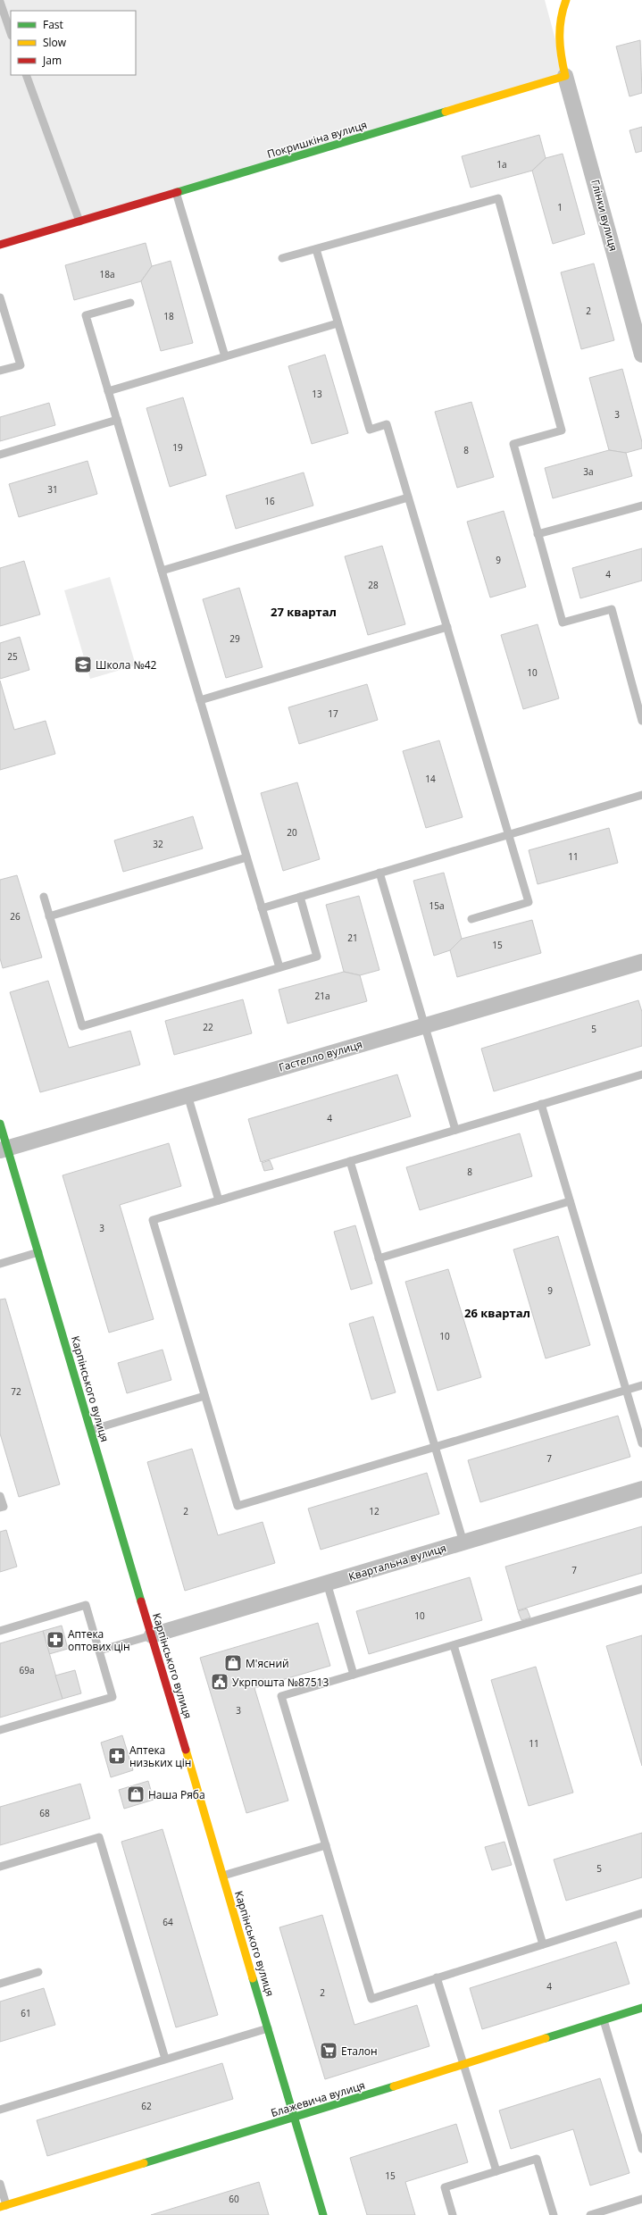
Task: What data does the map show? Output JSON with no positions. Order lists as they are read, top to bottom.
{
  "streets": {
    "street": [
      "Покришкіна вулиця",
      "Глінки вулиця",
      "Гастелло вулиця",
      "Карпінського вулиця",
      "Квартальна вулиця",
      "Блажевича вулиця"
    ]
  },
  "crossings": [
    ["Покришкіна вулиця", "Глінки вулиця"],
    ["Гастелло вулиця", "Карпінського вулиця"],
    ["Карпінського вулиця", "Квартальна вулиця"],
    ["Карпінського вулиця", "Блажевича вулиця"]
  ],
  "districts": ["27 квартал", "26 квартал"],
  "places": {
    "school or university": ["Школа №42"],
    "pharmacy": ["Аптека оптових цін", "Аптека низьких цін"],
    "shop": ["М'ясний", "Наша Ряба"],
    "public building": ["Укрпошта №87513"],
    "supermarket": ["Еталон"]
  },
  "house_numbers": [
    "1а",
    "1",
    "18а",
    "2",
    "18",
    "13",
    "3",
    "19",
    "8",
    "3а",
    "31",
    "16",
    "9",
    "4",
    "28",
    "29",
    "25",
    "10",
    "17",
    "14",
    "20",
    "32",
    "11",
    "15а",
    "26",
    "21",
    "15",
    "21а",
    "22",
    "5",
    "4",
    "8",
    "3",
    "9",
    "10",
    "72",
    "7",
    "2",
    "12",
    "7",
    "10",
    "69а",
    "3",
    "11",
    "68",
    "5",
    "64",
    "4",
    "2",
    "61",
    "62",
    "15",
    "60"
  ],
  "legend": ["Fast", "Slow", "Jam"]
}
